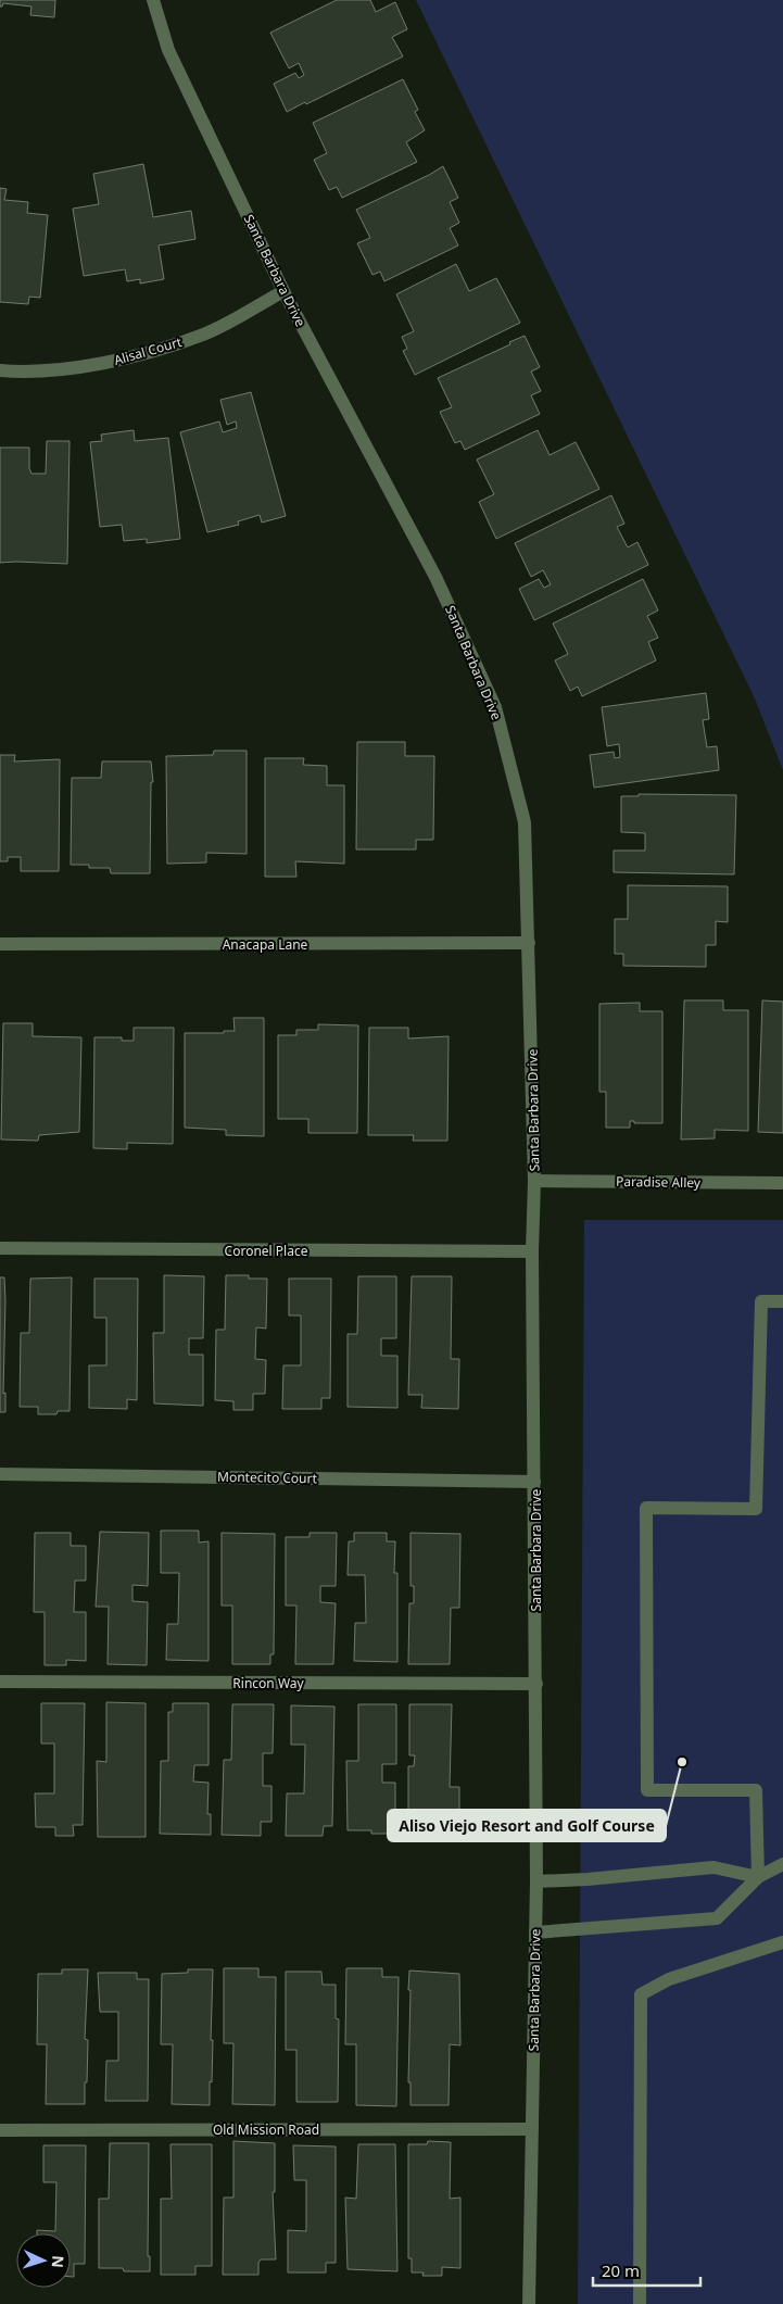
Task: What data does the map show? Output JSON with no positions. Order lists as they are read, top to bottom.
{
  "streets": {
    "street": [
      "Santa Barbara Drive",
      "Alisal Court",
      "Anacapa Lane",
      "Paradise Alley",
      "Coronel Place",
      "Montecito Court",
      "Rincon Way",
      "Old Mission Road"
    ]
  },
  "crossings": [
    ["Santa Barbara Drive", "Alisal Court"],
    ["Santa Barbara Drive", "Anacapa Lane"],
    ["Santa Barbara Drive", "Paradise Alley"],
    ["Santa Barbara Drive", "Coronel Place"],
    ["Santa Barbara Drive", "Montecito Court"],
    ["Santa Barbara Drive", "Rincon Way"],
    ["Santa Barbara Drive", "Old Mission Road"]
  ],
  "places": ["Aliso Viejo Resort and Golf Course"],
  "scale_bar": "20 m",
  "north": "right"
}
